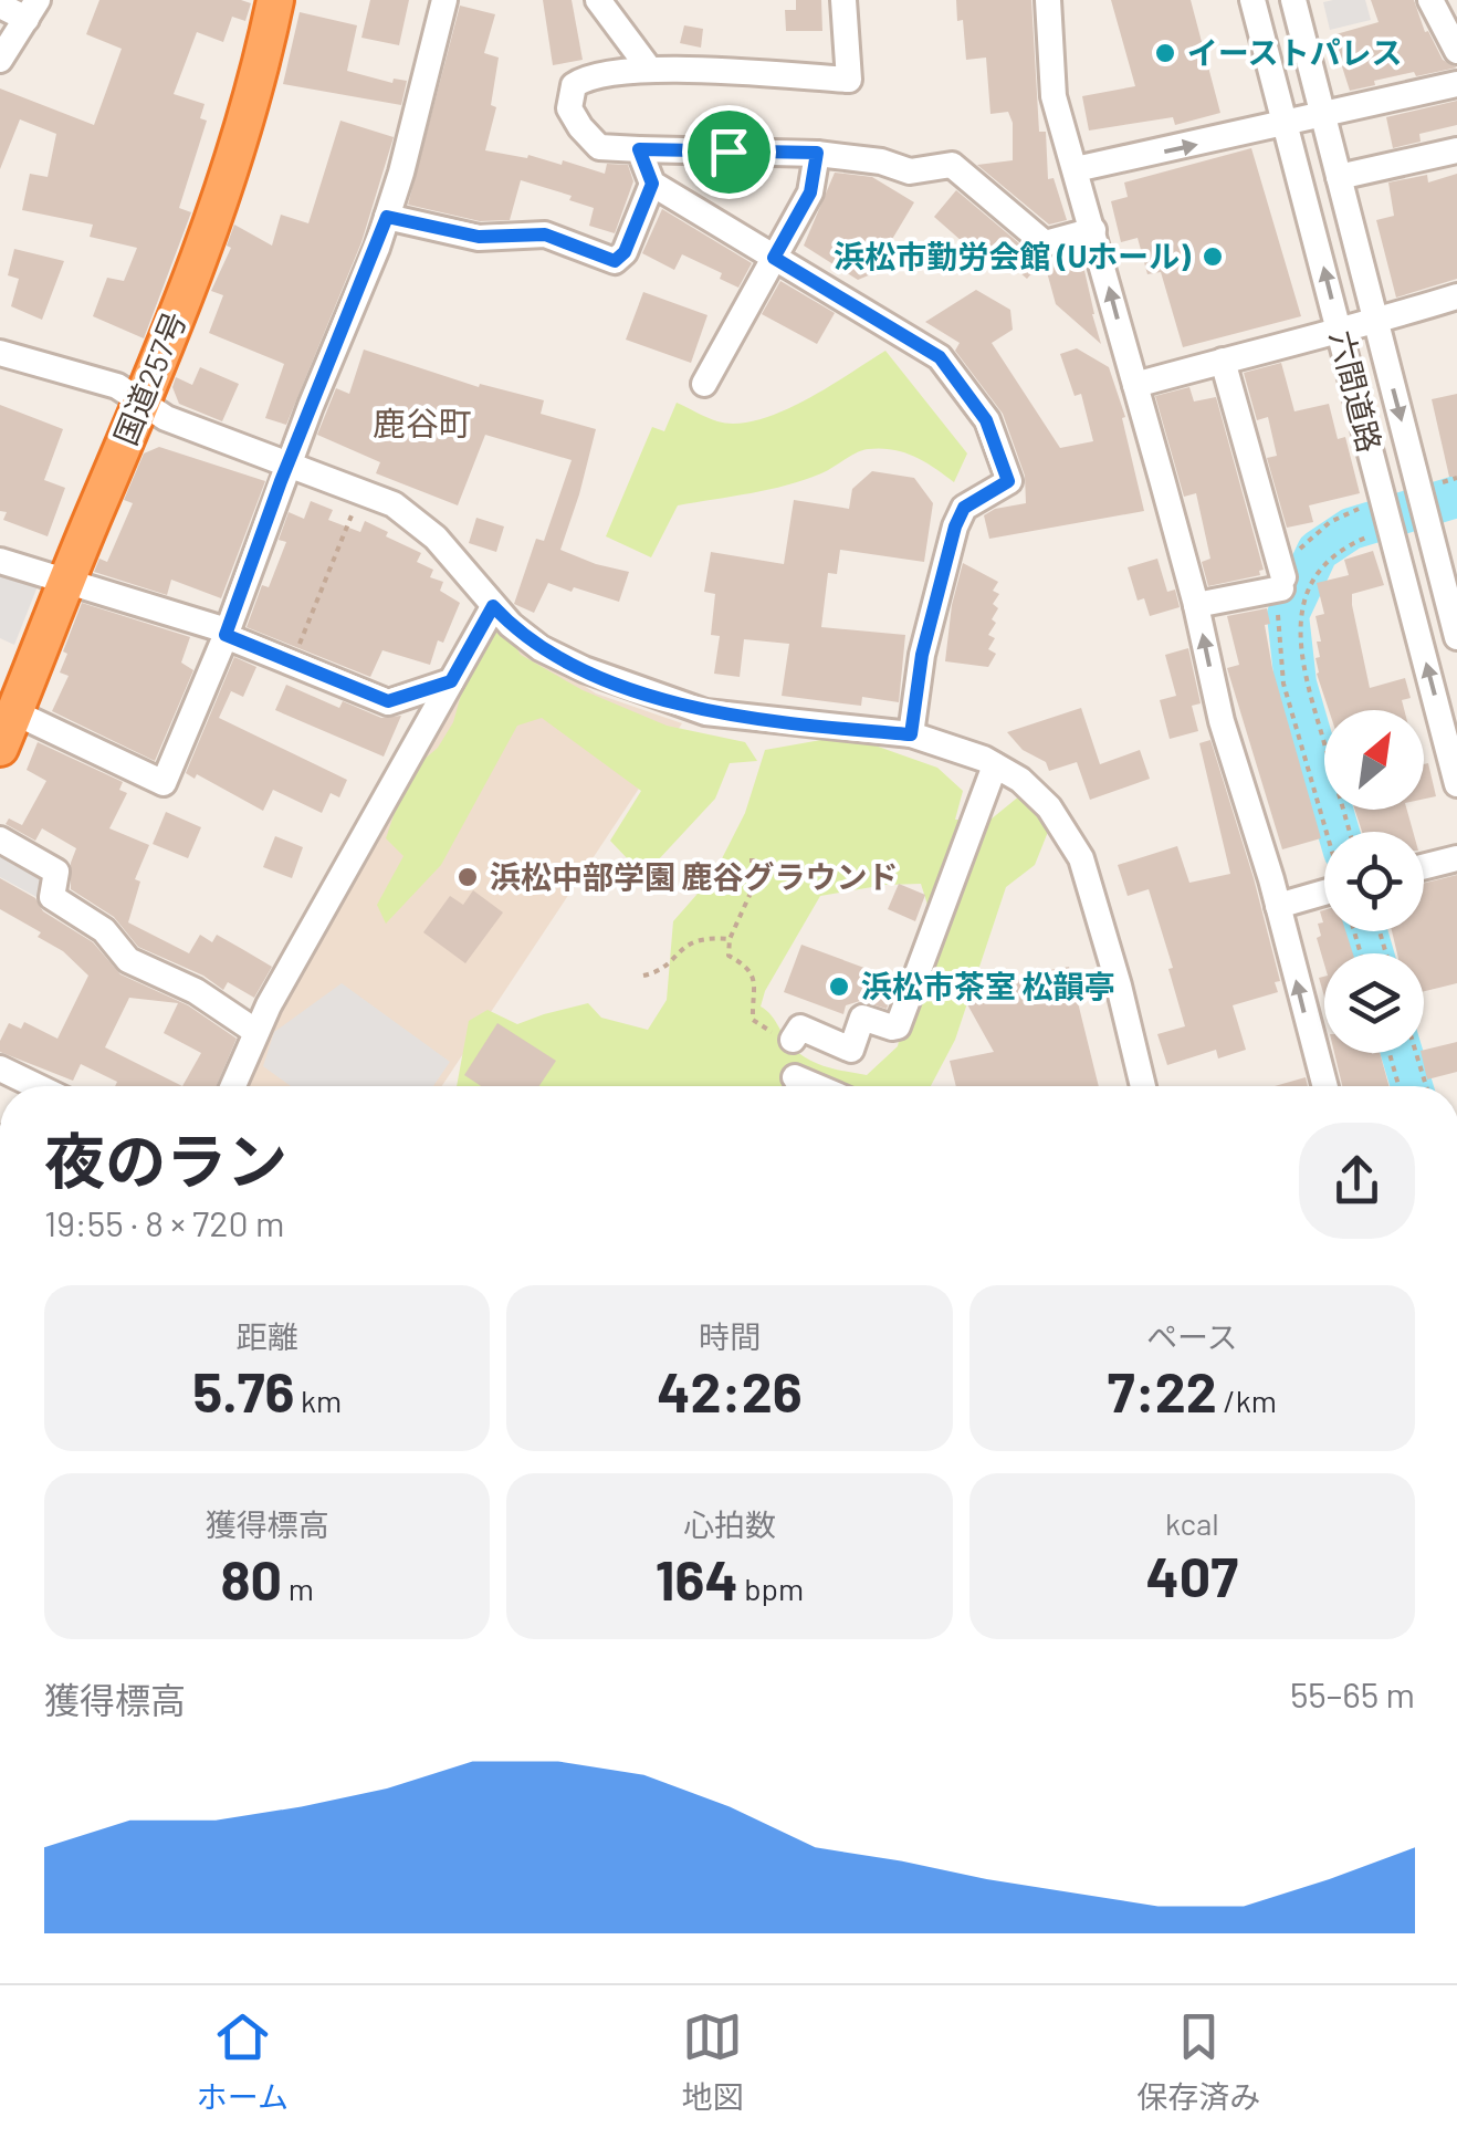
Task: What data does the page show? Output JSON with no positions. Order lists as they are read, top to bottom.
{
  "streets": {
    "highway": ["国道257号"],
    "street": ["六間道路"]
  },
  "districts": ["鹿谷町"],
  "places": [
    "イーストパレス",
    "浜松市勤労会館 (Uホール)",
    "浜松中部学園 鹿谷グラウンド",
    "浜松市茶室 松韻亭"
  ],
  "north": "top right",
  "page": {
    "heading": ["夜のラン", "19:55 · 8 × 720 m"],
    "stats": [
      ["距離", "5.76 km"],
      ["時間", "42:26"],
      ["ペース", "7:22 /km"],
      ["獲得標高", "80 m"],
      ["心拍数", "164 bpm"],
      ["kcal", "407"]
    ],
    "chart": ["獲得標高", "55–65 m"],
    "tabs": ["ホーム", "地図", "保存済み"]
  }
}
